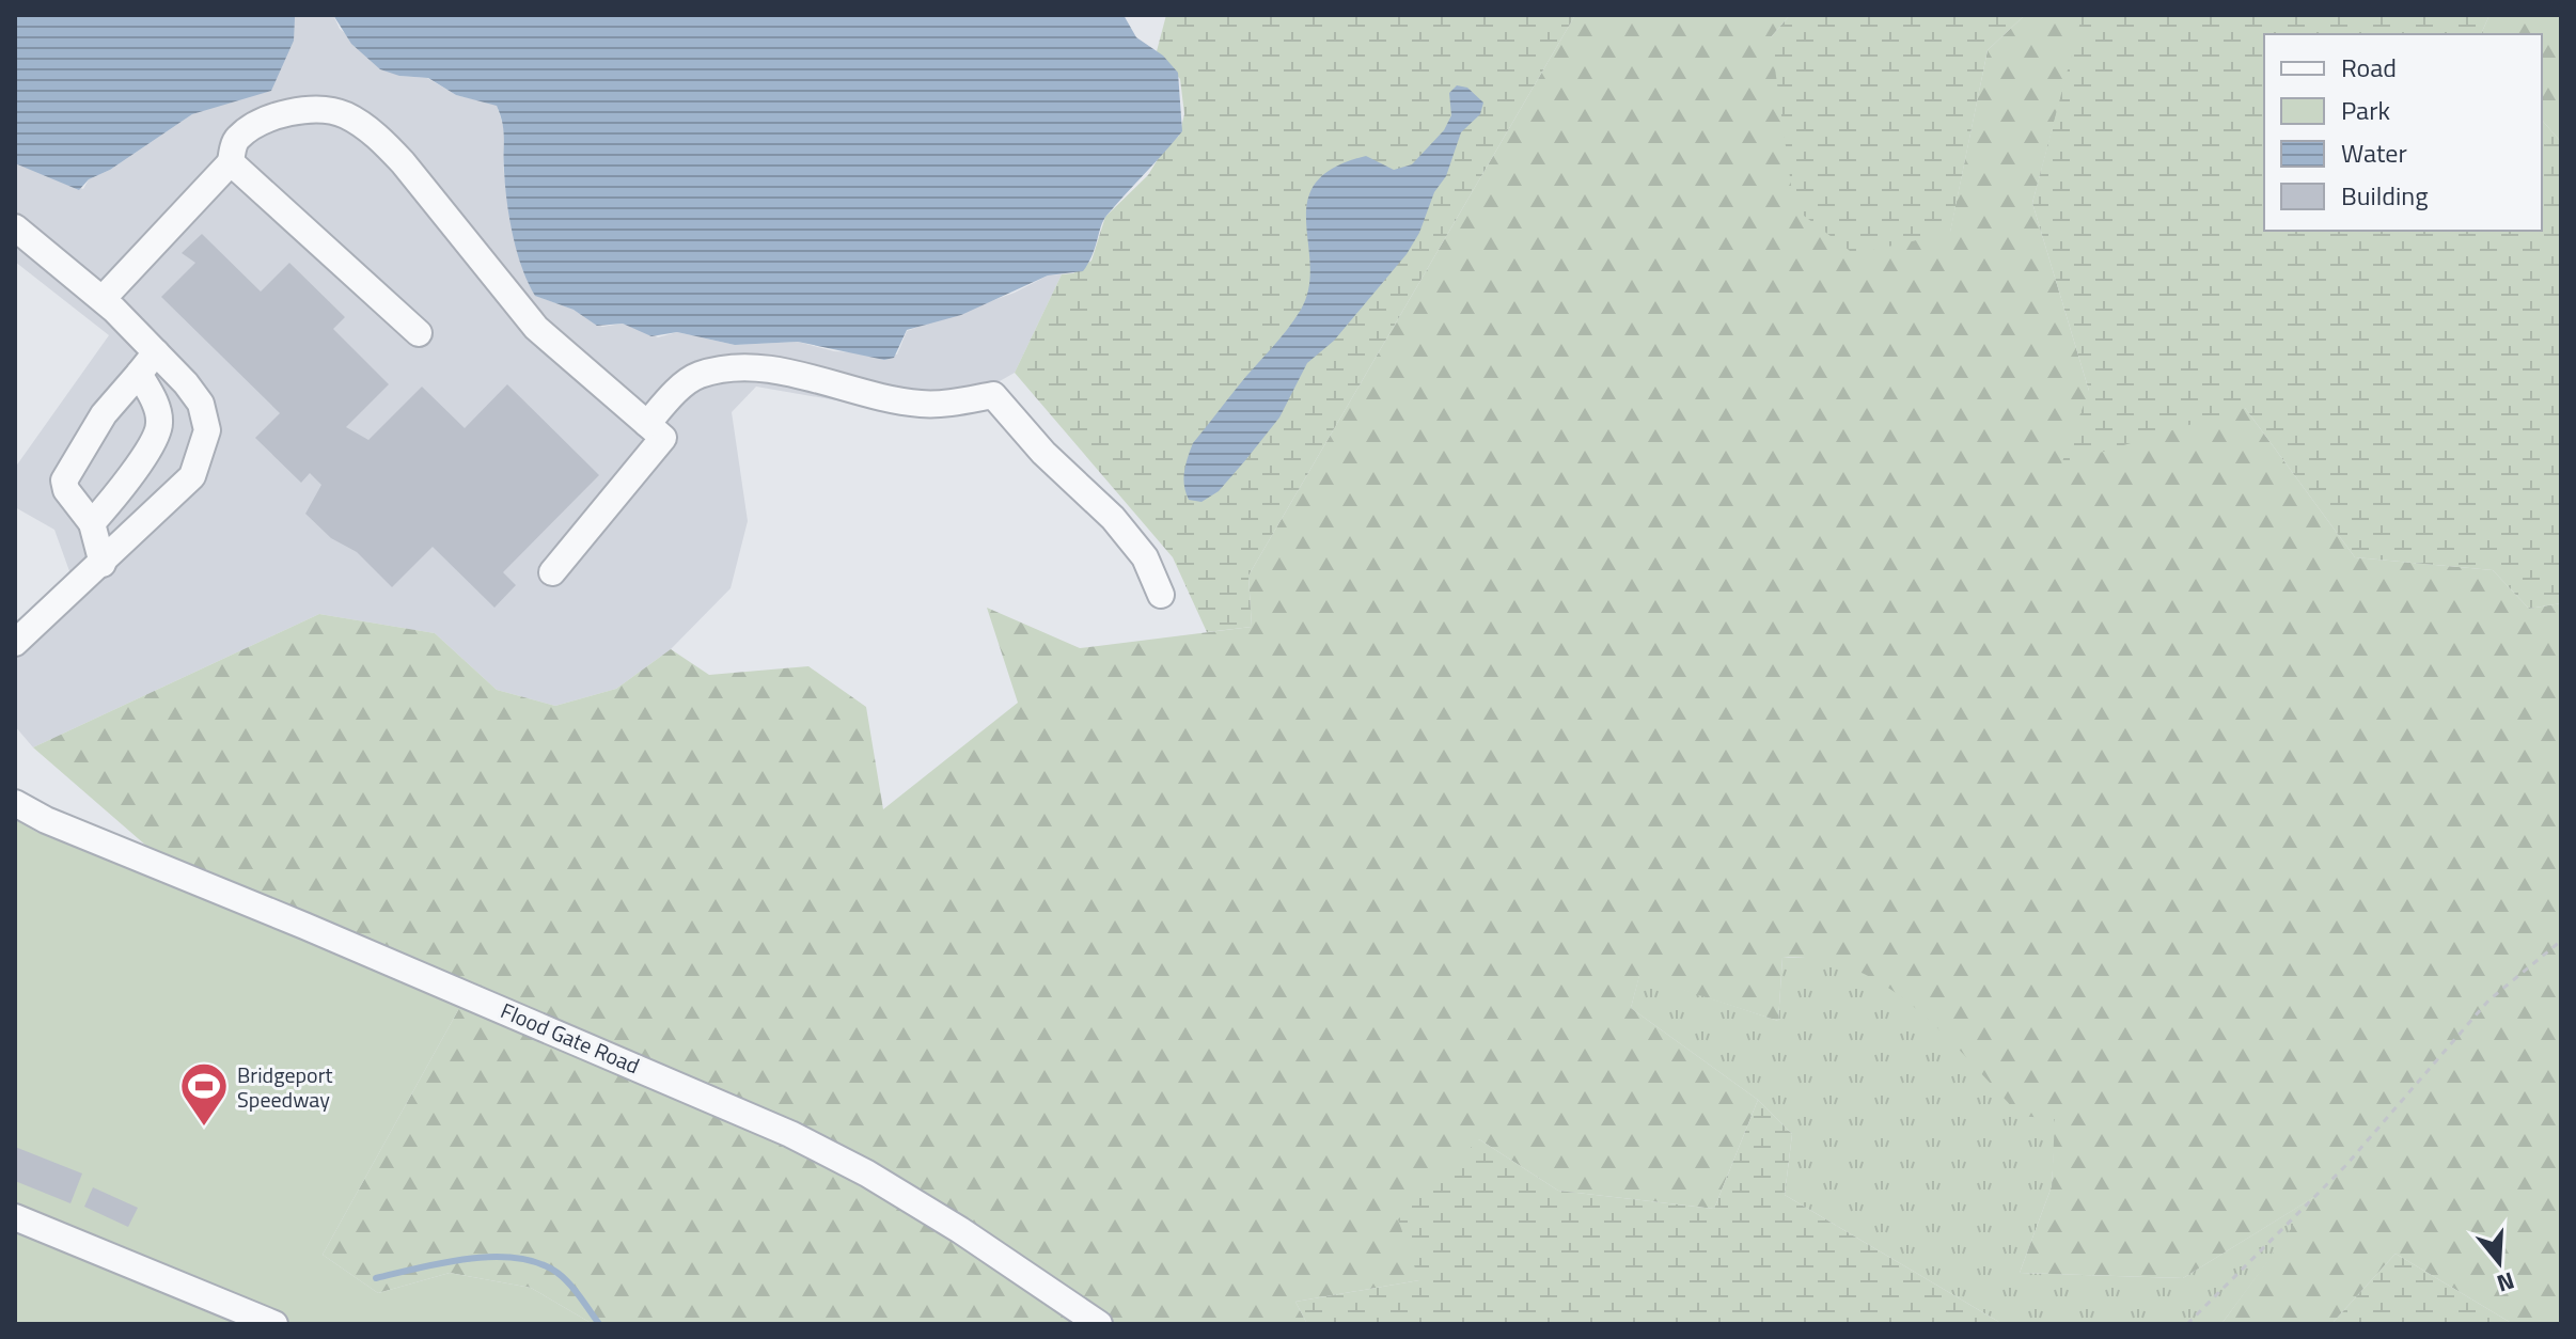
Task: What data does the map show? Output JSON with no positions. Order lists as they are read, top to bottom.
{
  "streets": {
    "street": ["Flood Gate Road"]
  },
  "places": {
    "sports": ["Bridgeport Speedway"]
  },
  "legend": [
    "Road",
    "Park",
    "Water",
    "Building"
  ],
  "north": "bottom"
}
